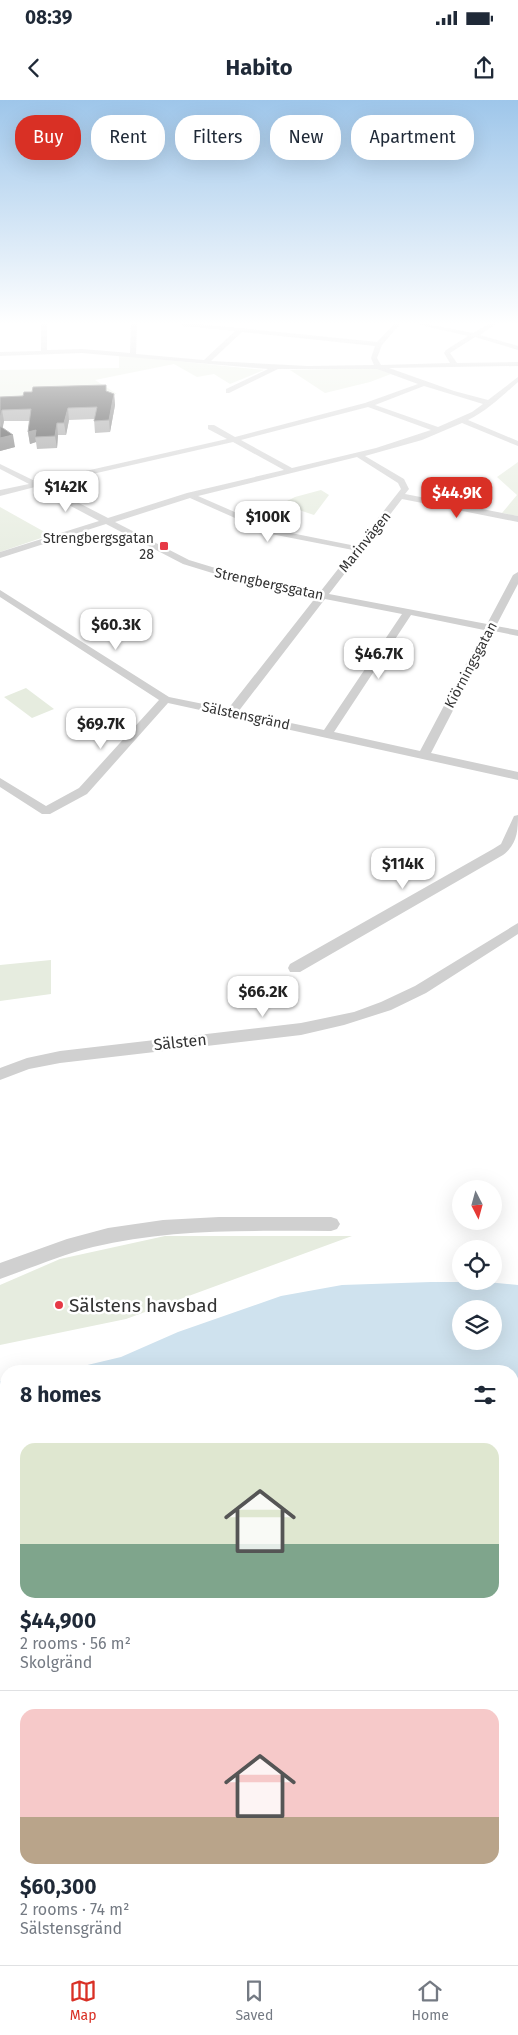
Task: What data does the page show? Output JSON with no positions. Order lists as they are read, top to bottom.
{
  "streets": {
    "street": [
      "Marinvägen",
      "Strengbergsgatan",
      "Kiörningsgatan",
      "Sälstensgränd",
      "Sälsten"
    ]
  },
  "crossings": [
    ["Marinvägen", "Strengbergsgatan"],
    ["Marinvägen", "Sälstensgränd"],
    ["Strengbergsgatan", "Kiörningsgatan"],
    ["Kiörningsgatan", "Sälstensgränd"]
  ],
  "places": {
    "transit": ["Strengbergsgatan 28"],
    "other": ["Sälstens havsbad"]
  },
  "north": "bottom",
  "page": {
    "status": "08:39",
    "header": "Habito",
    "chip": [
      "Buy",
      "Rent",
      "Filters",
      "New",
      "Apartment"
    ],
    "price": [
      "$142K",
      "$44.9K",
      "$100K",
      "$60.3K",
      "$46.7K",
      "$69.7K",
      "$114K",
      "$66.2K"
    ],
    "heading": "8 homes",
    "list": [
      {
        "name": "$44,900",
        "note": "2 rooms · 56 m² · Skolgränd"
      },
      {
        "name": "$60,300",
        "note": "2 rooms · 74 m² · Sälstensgränd"
      }
    ],
    "tabs": ["Map", "Saved", "Home"]
  }
}
